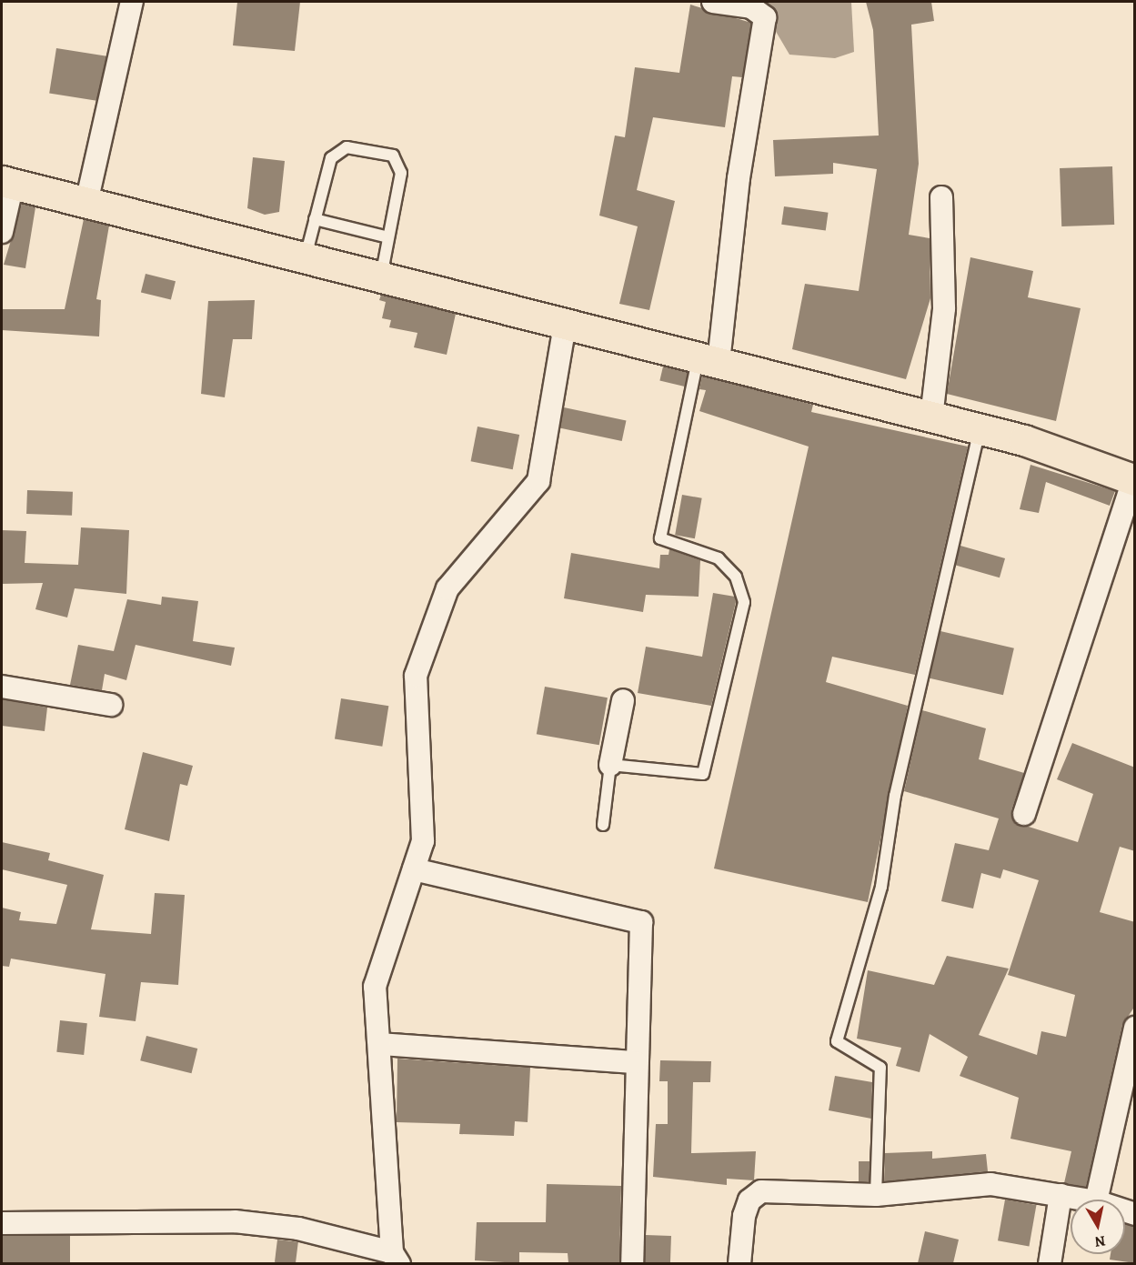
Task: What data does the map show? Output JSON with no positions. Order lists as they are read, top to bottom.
{
  "north": "bottom"
}
